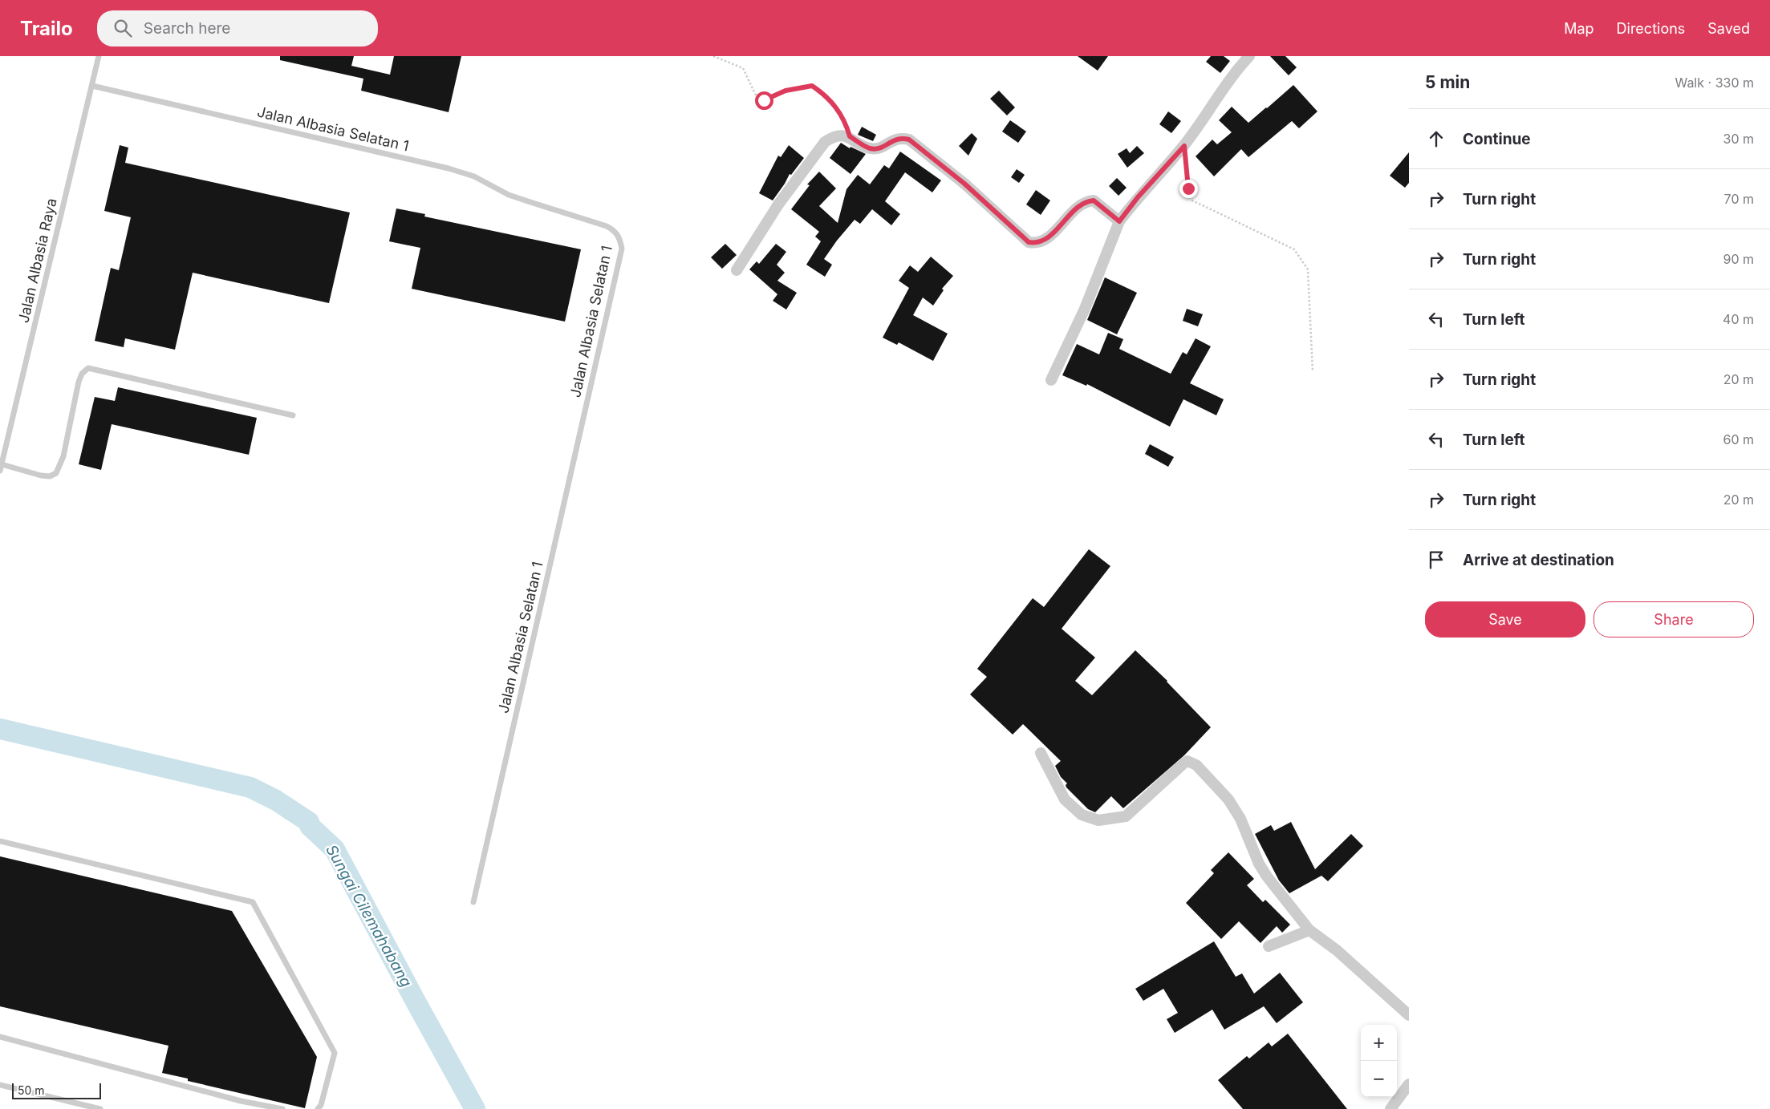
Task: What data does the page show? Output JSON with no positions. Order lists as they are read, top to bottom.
{
  "streets": {
    "lane": ["Jalan Albasia Selatan 1", "Jalan Albasia Raya"]
  },
  "crossings": [
    ["Jalan Albasia Selatan 1", "Jalan Albasia Raya"]
  ],
  "water": ["Sungai Cilemahabang"],
  "scale_bar": "50 m",
  "page": {
    "header": "Trailo",
    "search": "Search here",
    "nav": ["Map", "Directions", "Saved"],
    "heading": ["5 min", "Walk · 330 m"],
    "list": [
      ["Continue", "30 m"],
      ["Turn right", "70 m"],
      ["Turn right", "90 m"],
      ["Turn left", "40 m"],
      ["Turn right", "20 m"],
      ["Turn left", "60 m"],
      ["Turn right", "20 m"],
      "Arrive at destination"
    ],
    "buttons": ["Save", "Share"],
    "map_buttons": ["+", "−"],
    "scale": "50 m"
  }
}
